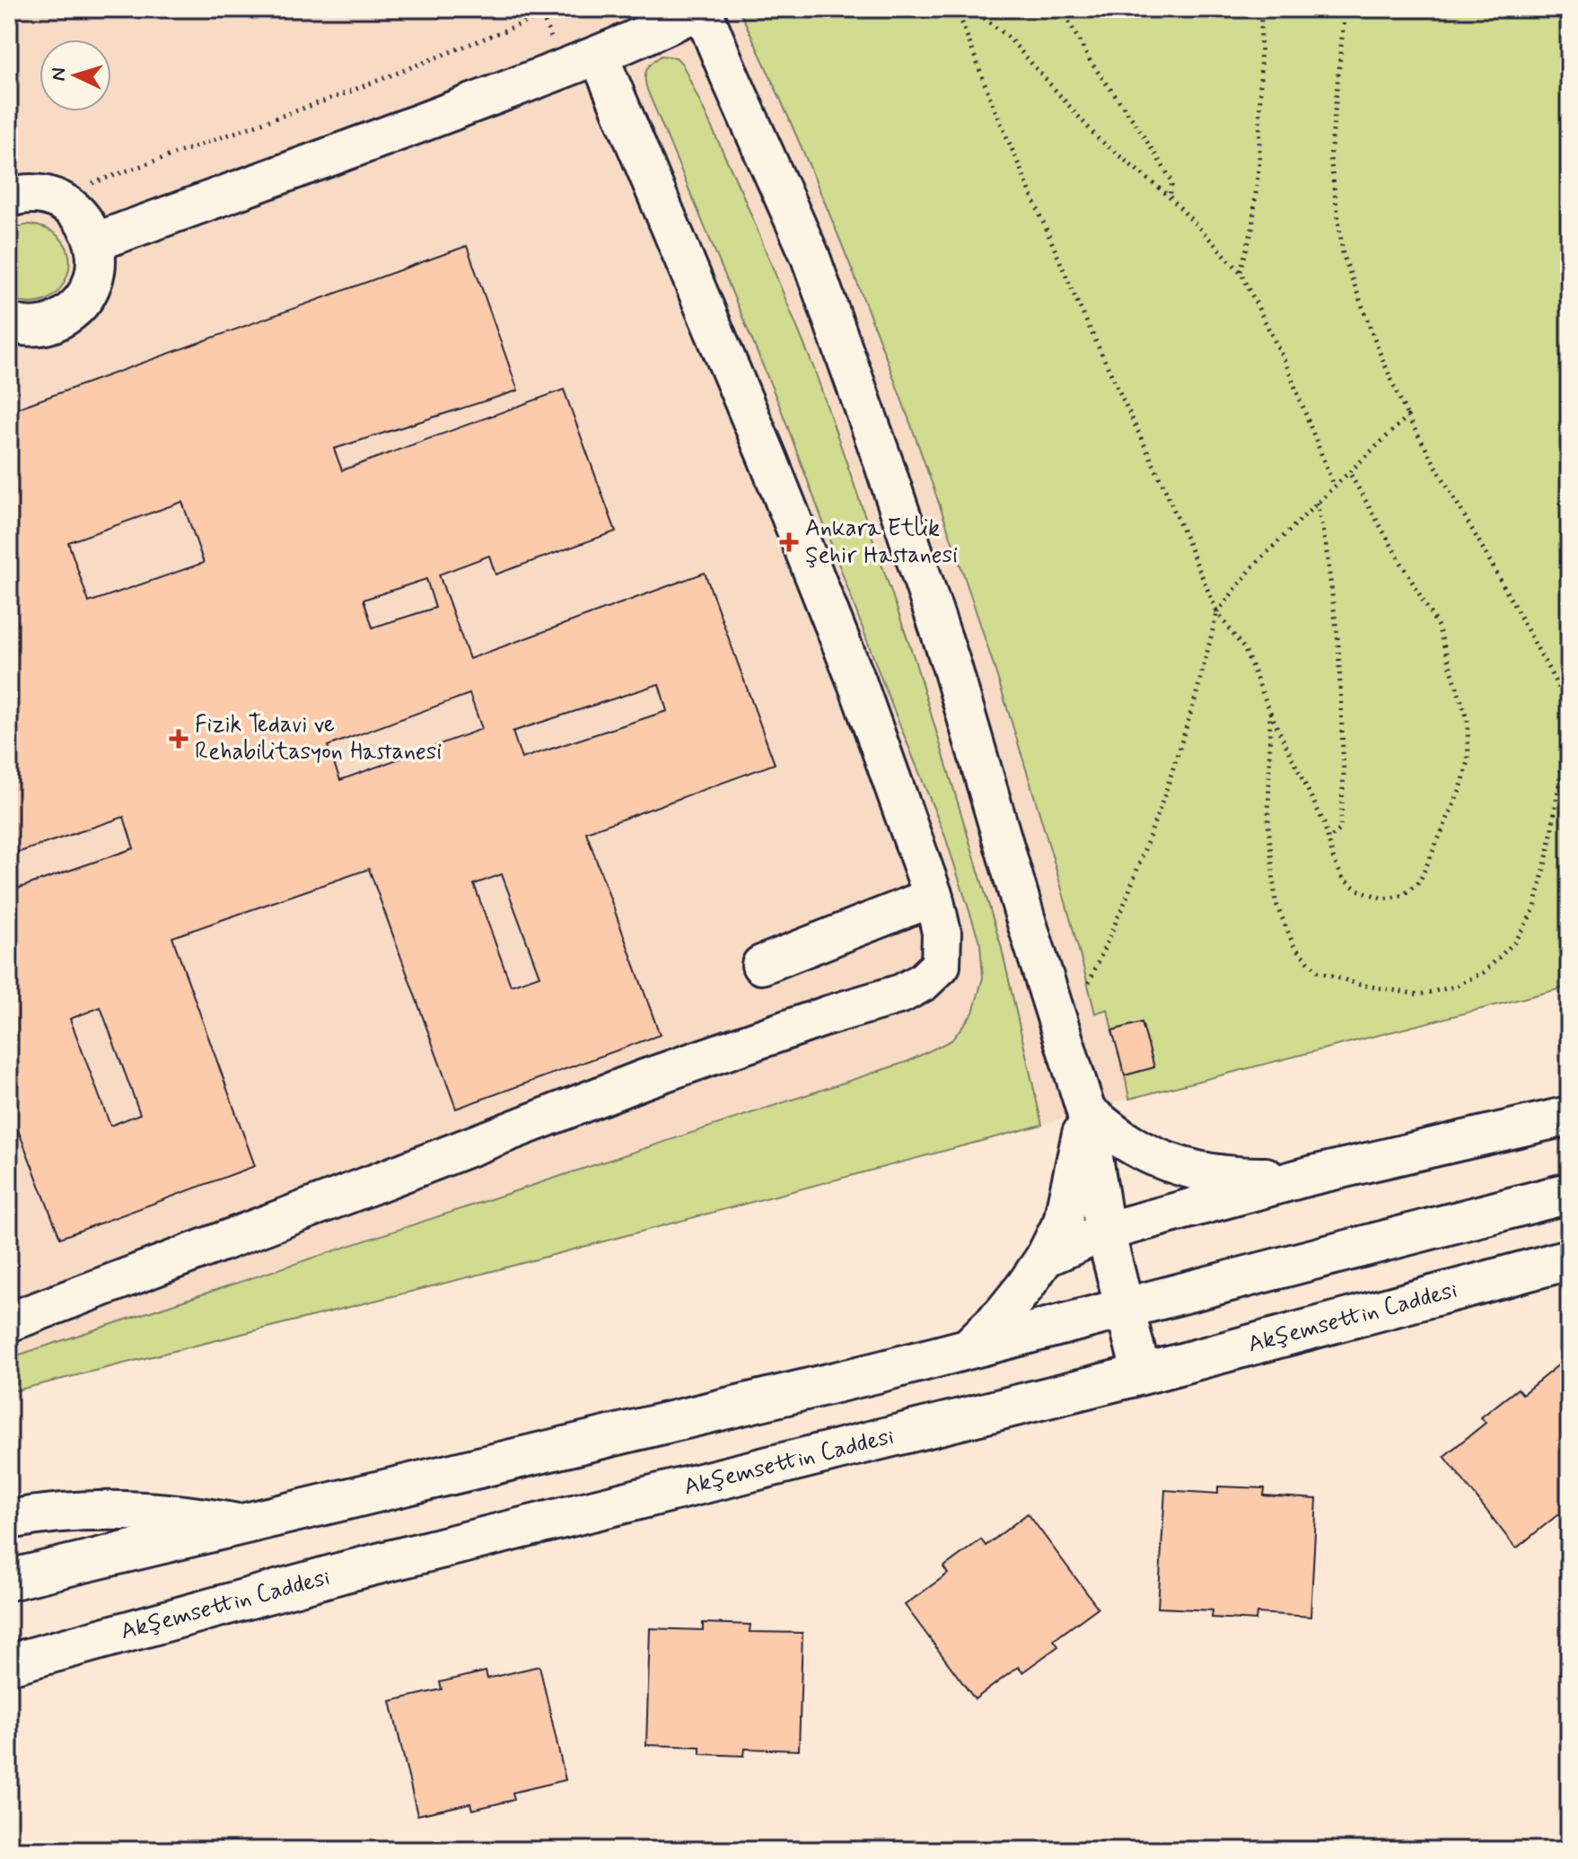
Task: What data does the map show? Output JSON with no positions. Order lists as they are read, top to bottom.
{
  "streets": {
    "main road": ["Akşemsettin Caddesi"]
  },
  "places": {
    "health": ["Ankara Etlik Şehir Hastanesi", "Fizik Tedavi ve Rehabilitasyon Hastanesi"]
  },
  "north": "left"
}
